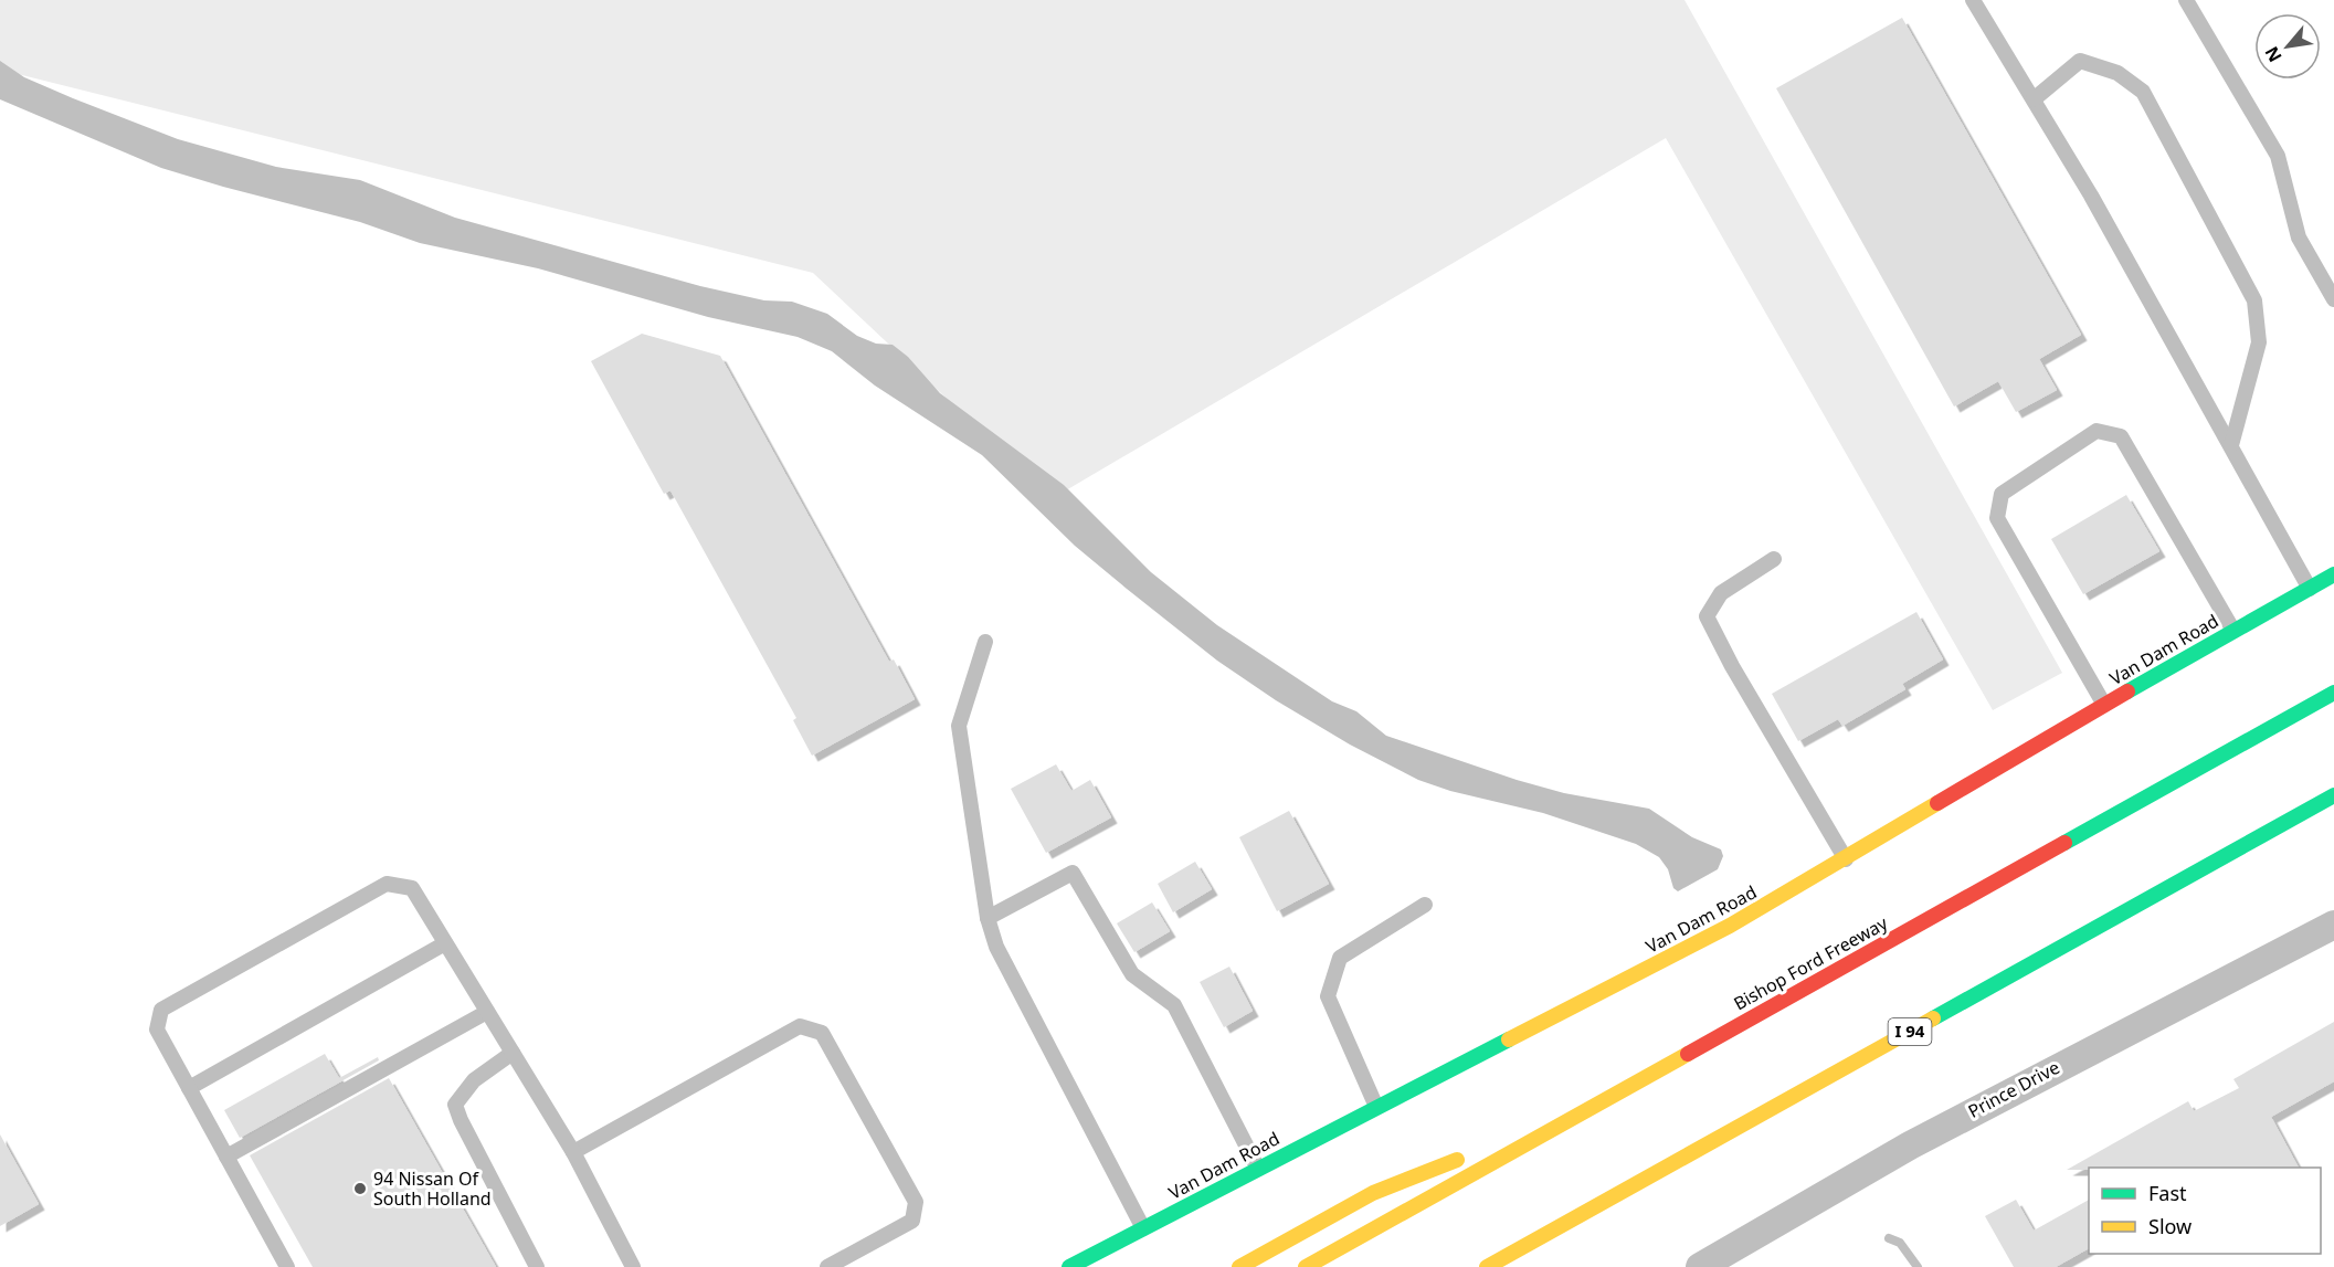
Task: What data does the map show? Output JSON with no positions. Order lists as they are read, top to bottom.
{
  "streets": {
    "main road": ["Van Dam Road", "Bishop Ford Freeway", "I 94"],
    "street": ["Prince Drive"]
  },
  "places": ["94 Nissan Of South Holland"],
  "legend": ["Fast", "Slow"],
  "north": "bottom left"
}
